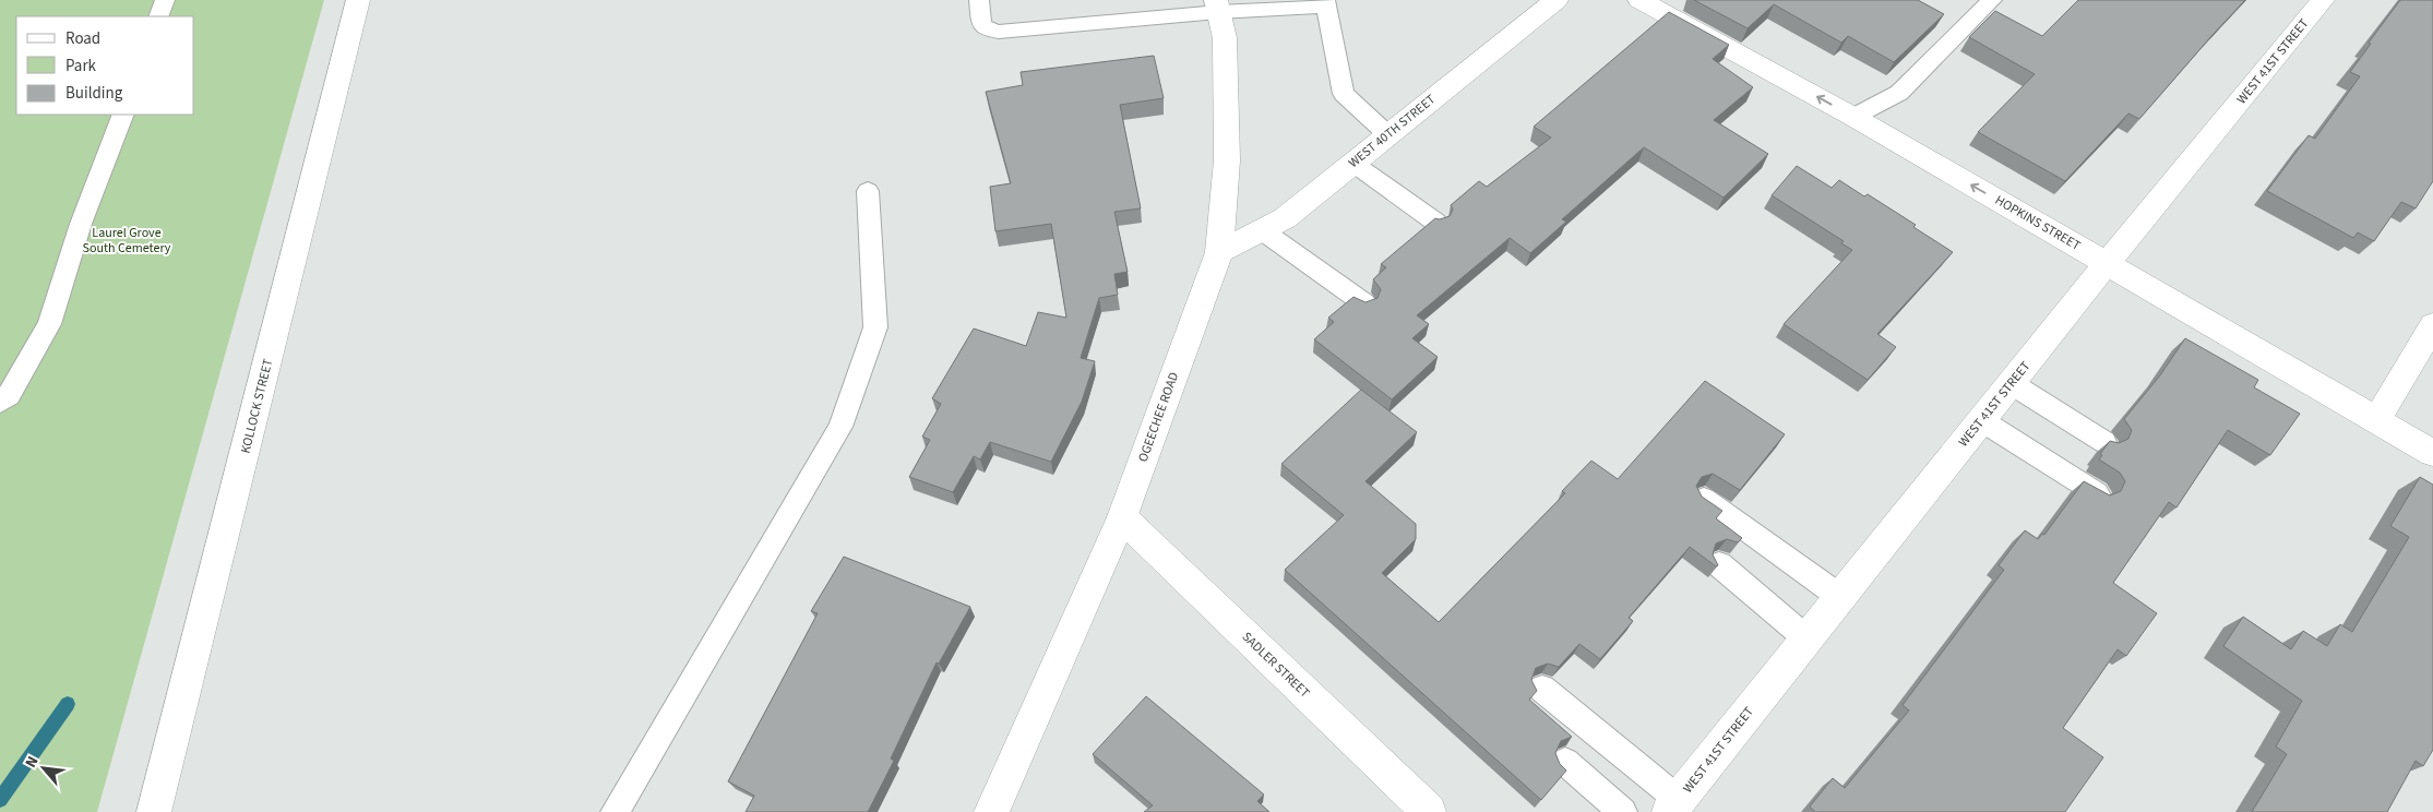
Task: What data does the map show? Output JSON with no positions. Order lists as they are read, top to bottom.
{
  "streets": {
    "street": [
      "WEST 41ST STREET",
      "WEST 40TH STREET",
      "HOPKINS STREET",
      "KOLLOCK STREET",
      "OGEECHEE ROAD",
      "SADLER STREET"
    ]
  },
  "crossings": [
    ["WEST 41ST STREET", "HOPKINS STREET"],
    ["WEST 40TH STREET", "OGEECHEE ROAD"],
    ["OGEECHEE ROAD", "SADLER STREET"]
  ],
  "one_way": ["HOPKINS STREET"],
  "parks": ["Laurel Grove South Cemetery"],
  "legend": ["Road", "Park", "Building"],
  "north": "top left"
}
